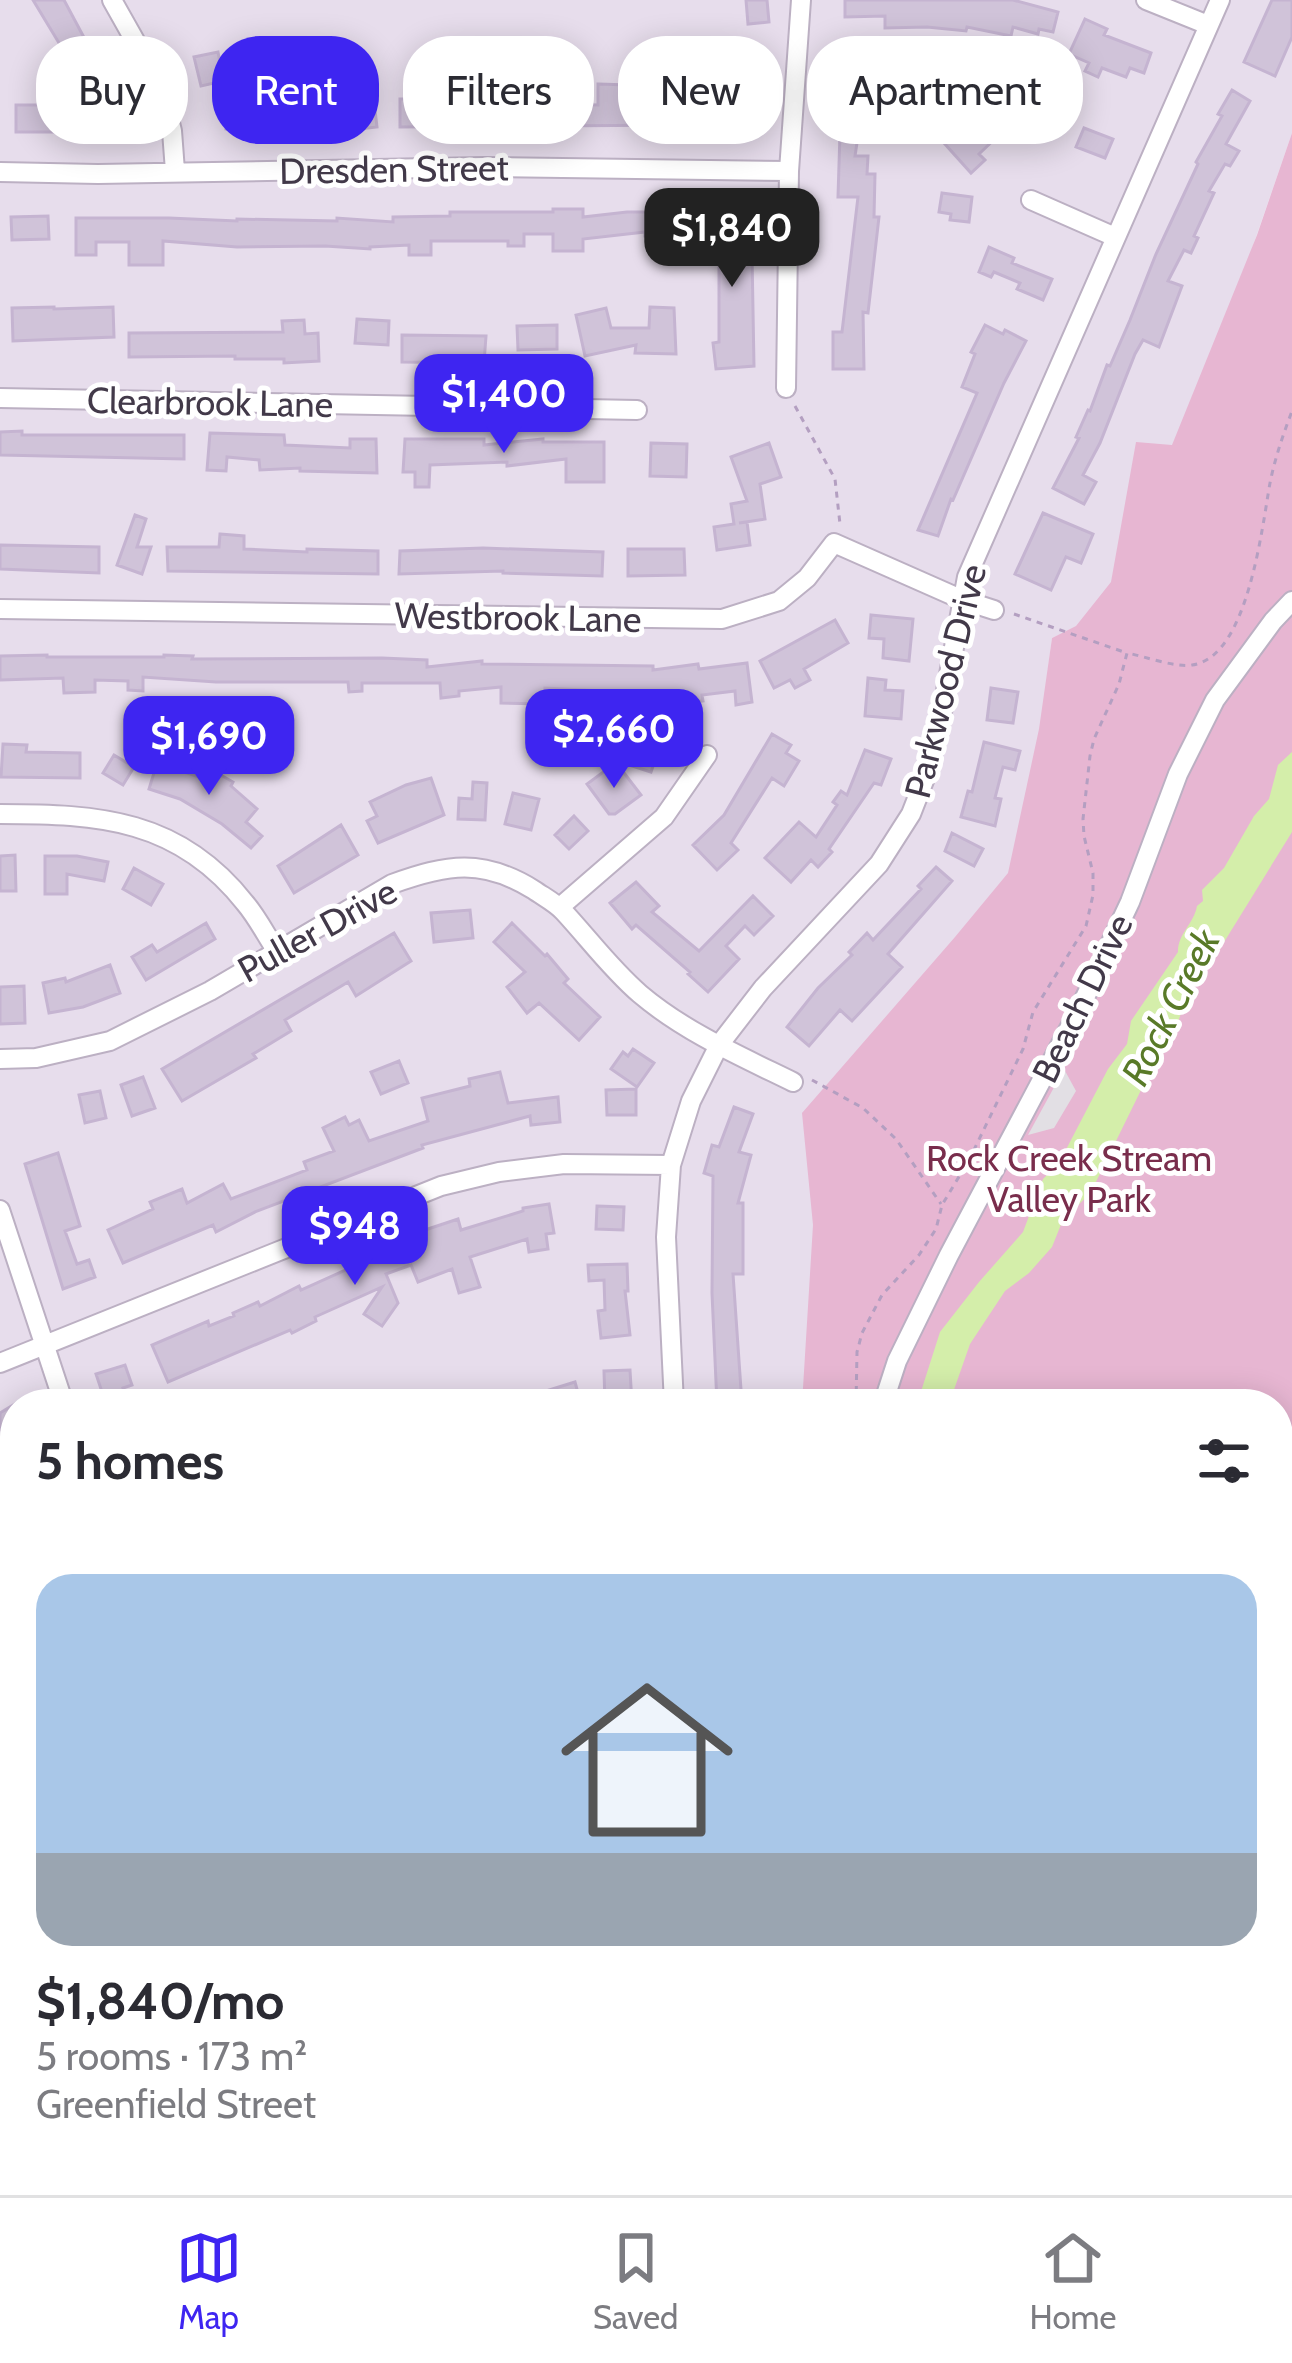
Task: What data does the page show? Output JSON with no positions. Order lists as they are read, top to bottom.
{
  "streets": {
    "street": [
      "Dresden Street",
      "Clearbrook Lane",
      "Westbrook Lane",
      "Parkwood Drive",
      "Puller Drive",
      "Beach Drive"
    ]
  },
  "crossings": [
    ["Parkwood Drive", "Puller Drive"]
  ],
  "water": ["Rock Creek"],
  "parks": ["Rock Creek Stream Valley Park"],
  "page": {
    "chip": [
      "Buy",
      "Rent",
      "Filters",
      "New",
      "Apartment"
    ],
    "price": [
      "$1,840",
      "$1,400",
      "$2,660",
      "$1,690",
      "$948"
    ],
    "heading": "5 homes",
    "list": [
      {
        "name": "$1,840/mo",
        "note": "5 rooms · 173 m² · Greenfield Street"
      }
    ],
    "tabs": ["Map", "Saved", "Home"]
  }
}
